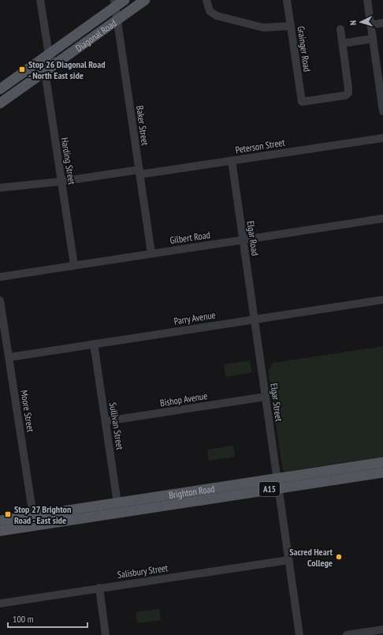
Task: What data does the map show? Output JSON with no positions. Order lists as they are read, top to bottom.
{
  "streets": {
    "main road": ["Diagonal Road", "A15", "Brighton Road"],
    "street": [
      "Grainger Road",
      "Baker Street",
      "Peterson Street",
      "Harding Street",
      "Gilbert Road",
      "Elgar Road",
      "Parry Avenue",
      "Bishop Avenue",
      "Elgar Street",
      "Moore Street",
      "Sullivan Street",
      "Salisbury Street"
    ]
  },
  "crossings": [
    ["Diagonal Road", "Baker Street"],
    ["Diagonal Road", "Harding Street"],
    ["Baker Street", "Peterson Street"],
    ["Baker Street", "Gilbert Road"],
    ["Peterson Street", "Harding Street"],
    ["Peterson Street", "Elgar Road"],
    ["Harding Street", "Gilbert Road"],
    ["Gilbert Road", "Elgar Road"],
    ["Elgar Road", "Parry Avenue"],
    ["Elgar Road", "Elgar Street"],
    ["Parry Avenue", "Elgar Street"],
    ["Parry Avenue", "Moore Street"],
    ["Parry Avenue", "Sullivan Street"],
    ["Bishop Avenue", "Elgar Street"],
    ["Bishop Avenue", "Sullivan Street"],
    ["Elgar Street", "Brighton Road"],
    ["Elgar Street", "Salisbury Street"],
    ["Moore Street", "Brighton Road"],
    ["Sullivan Street", "Brighton Road"]
  ],
  "places": {
    "transit": ["Stop 26 Diagonal Road - North East side", "Stop 27 Brighton Road - East side"],
    "other": ["Sacred Heart College"]
  },
  "scale_bar": "100 m",
  "north": "left"
}
